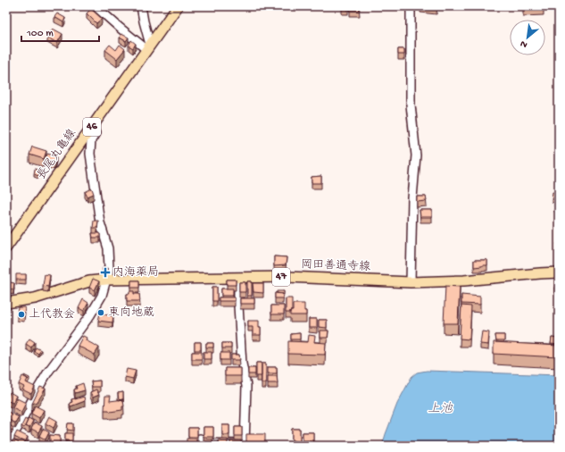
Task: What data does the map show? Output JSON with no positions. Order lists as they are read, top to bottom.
{
  "streets": {
    "main road": [
      "46",
      "長尾丸亀線",
      "岡田善通寺線",
      "47"
    ]
  },
  "water": ["上池"],
  "places": {
    "health": ["内海薬局"],
    "other": ["東向地蔵", "上代教会"]
  },
  "scale_bar": "100 m",
  "north": "bottom left"
}
